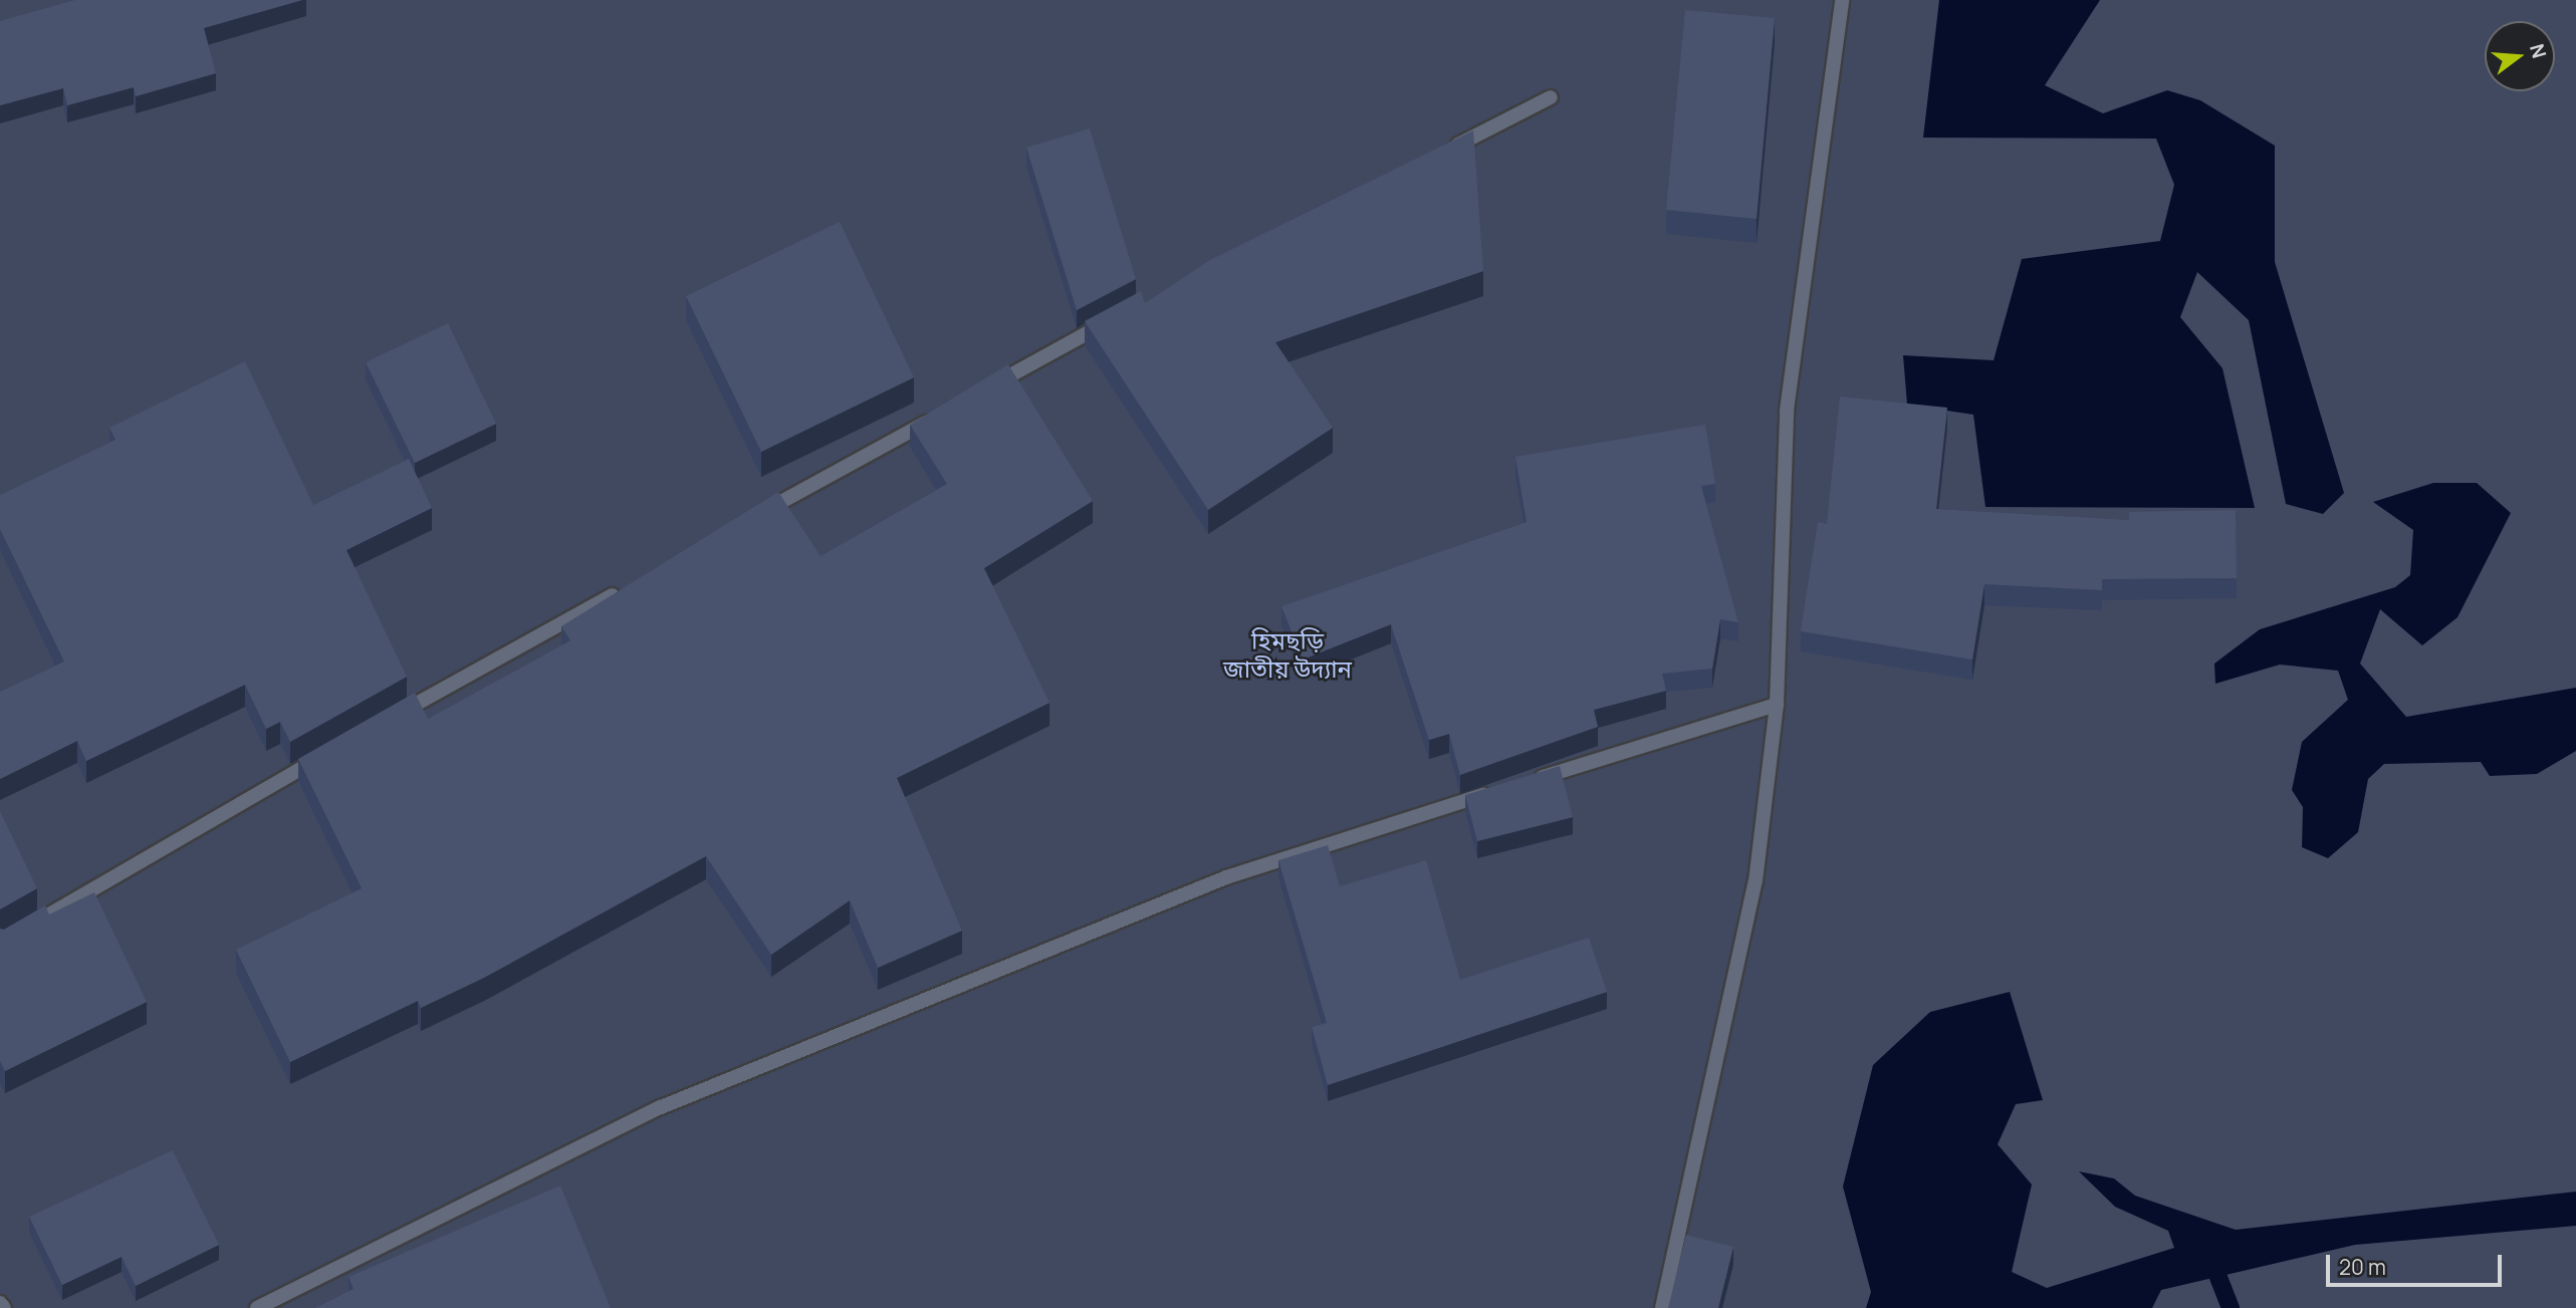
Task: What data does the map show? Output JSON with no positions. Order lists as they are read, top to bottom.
{
  "parks": ["হিমছড়ি জাতীয় উদ্যান"],
  "scale_bar": "20 m",
  "north": "right"
}
